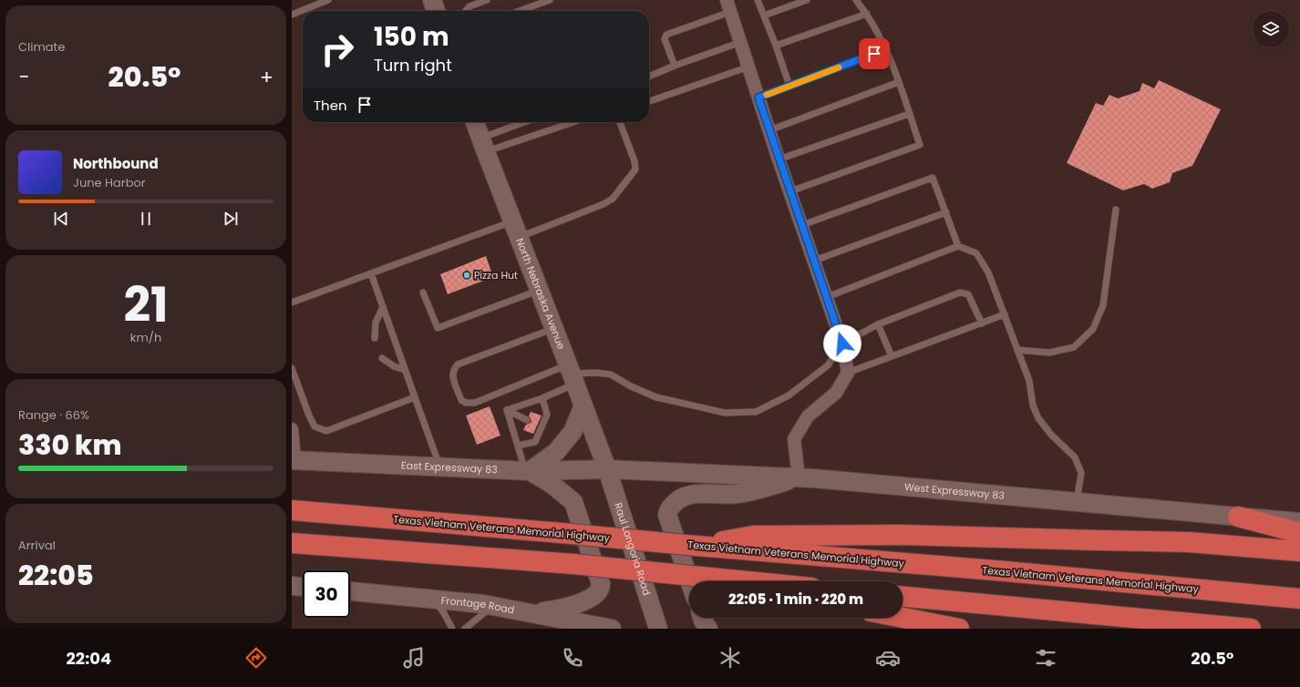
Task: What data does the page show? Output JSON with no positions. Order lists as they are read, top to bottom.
{
  "streets": {
    "highway": ["Texas Vietnam Veterans Memorial Highway"],
    "main road": [
      "North Nebraska Avenue",
      "East Expressway 83",
      "West Expressway 83",
      "Raul Longoria Road",
      "Frontage Road"
    ]
  },
  "crossings": [
    ["North Nebraska Avenue", "East Expressway 83"],
    ["North Nebraska Avenue", "West Expressway 83"],
    ["North Nebraska Avenue", "Raul Longoria Road"],
    ["East Expressway 83", "West Expressway 83"],
    ["East Expressway 83", "Raul Longoria Road"],
    ["West Expressway 83", "Raul Longoria Road"]
  ],
  "places": ["Pizza Hut"],
  "page": {
    "tile": [
      "Climate",
      ["21", "km/h"],
      ["Range · 66%", "330 km"],
      ["Arrival", "22:05"]
    ],
    "turn": ["150 m", "Turn right"],
    "heat": ["−", "20.5°", "+"],
    "then": "Then",
    "song": ["Northbound", "June Harbor"],
    "limit": "30",
    "trip": "22:05 · 1 min · 220 m",
    "tabs": ["22:04", "20.5°"]
  }
}
